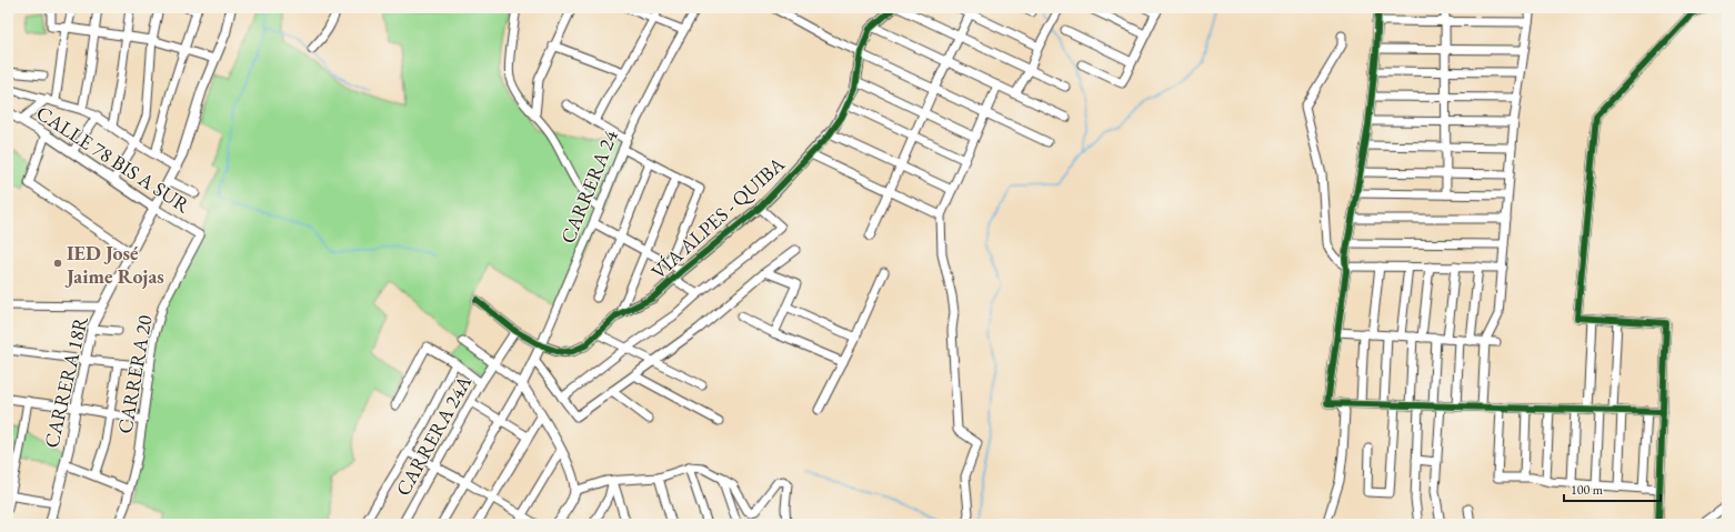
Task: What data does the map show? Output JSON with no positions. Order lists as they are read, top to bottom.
{
  "streets": {
    "street": [
      "CALLE 78 BIS A SUR",
      "CARRERA 24",
      "VÍA ALPES - QUIBA",
      "CARRERA 20",
      "CARRERA 18R",
      "CARRERA 24A"
    ]
  },
  "crossings": [
    ["CALLE 78 BIS A SUR", "CARRERA 20"],
    ["CALLE 78 BIS A SUR", "CARRERA 18R"],
    ["CARRERA 24", "VÍA ALPES - QUIBA"]
  ],
  "places": ["IED José Jaime Rojas"],
  "scale_bar": "100 m"
}
